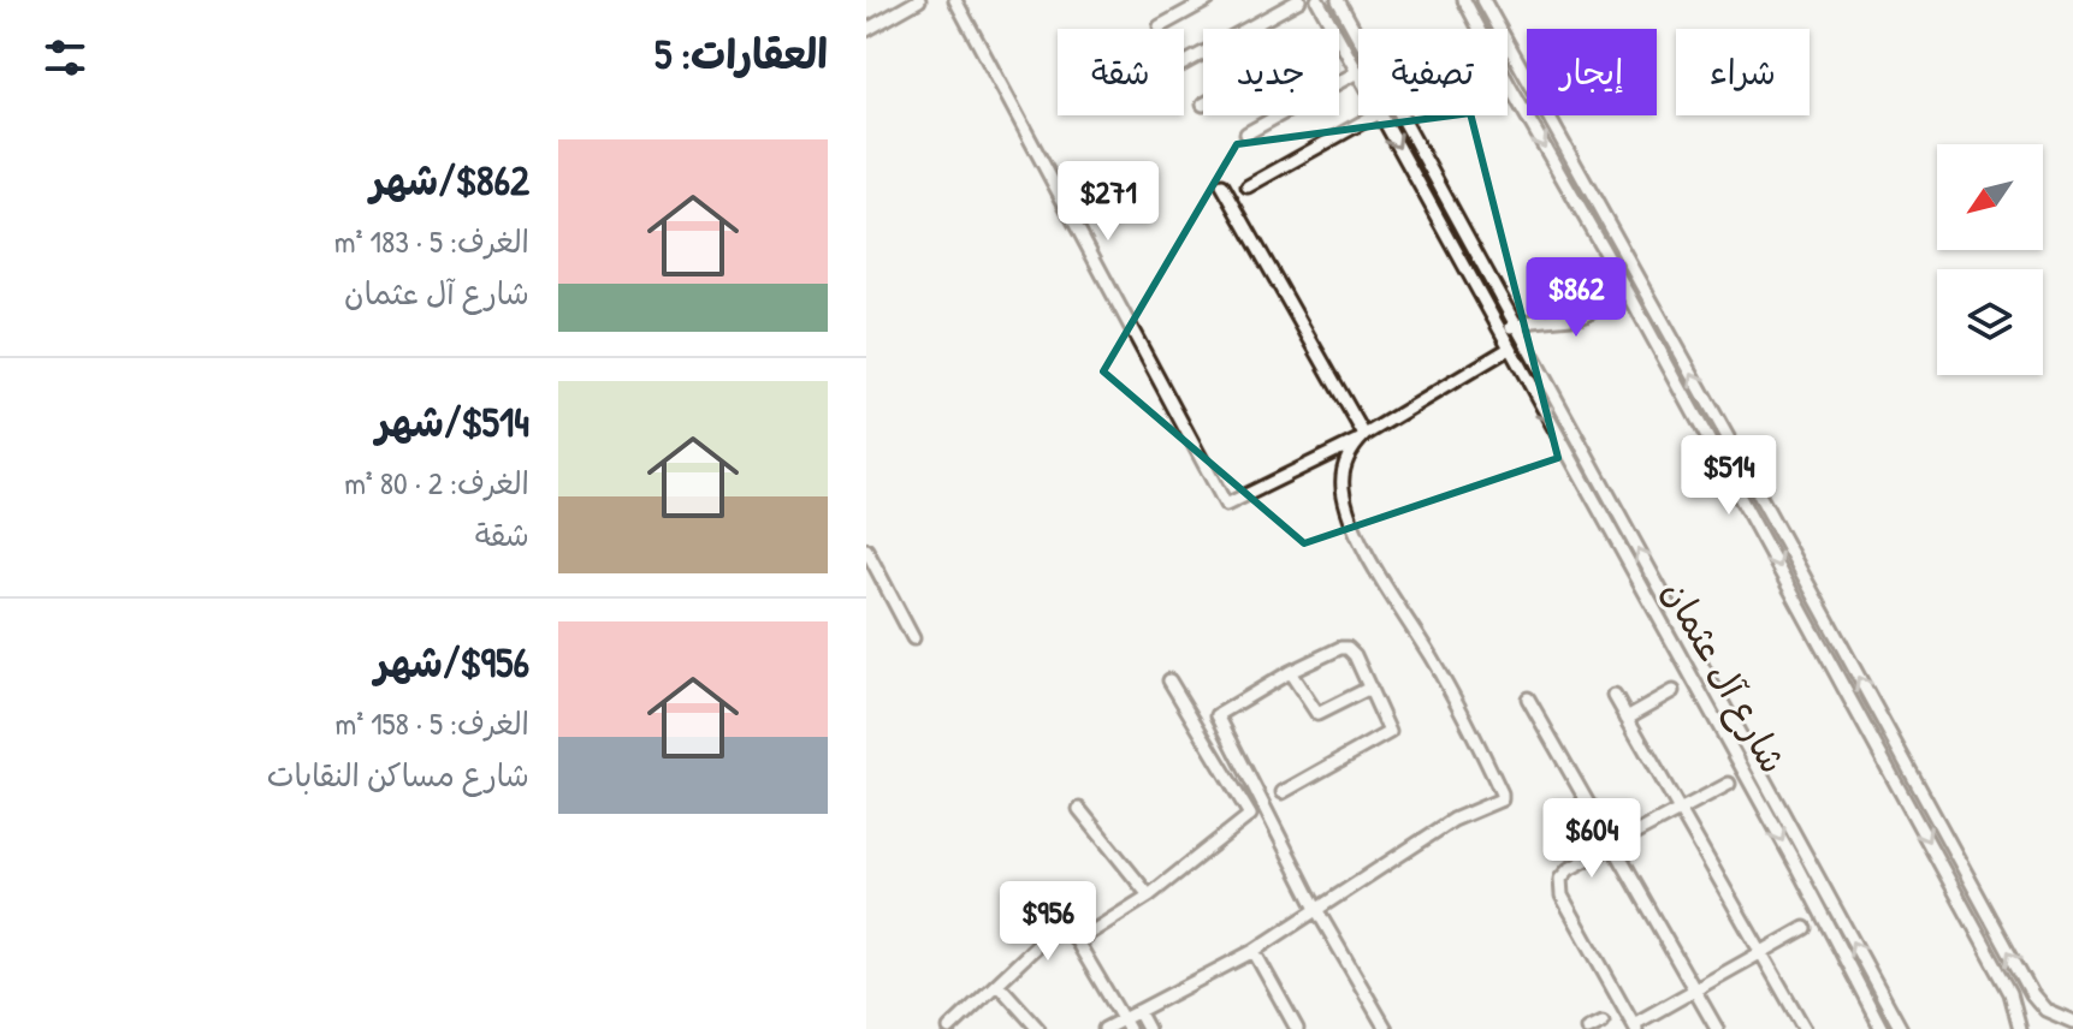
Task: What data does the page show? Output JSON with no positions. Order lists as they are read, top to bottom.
{
  "streets": {
    "street": ["شارع آل عثمان"]
  },
  "north": "bottom left",
  "page": {
    "heading": "العقارات: 5",
    "chip": [
      "شراء",
      "إيجار",
      "تصفية",
      "جديد",
      "شقة"
    ],
    "list": [
      {
        "name": "$862/شهر",
        "note": "الغرف: 5 · 183 m² · شارع آل عثمان"
      },
      {
        "name": "$514/شهر",
        "note": "الغرف: 2 · 80 m² · شقة"
      },
      {
        "name": "$956/شهر",
        "note": "الغرف: 5 · 158 m² · شارع مساكن النقابات"
      }
    ],
    "price": [
      "$271",
      "$862",
      "$514",
      "$604",
      "$956"
    ]
  }
}
